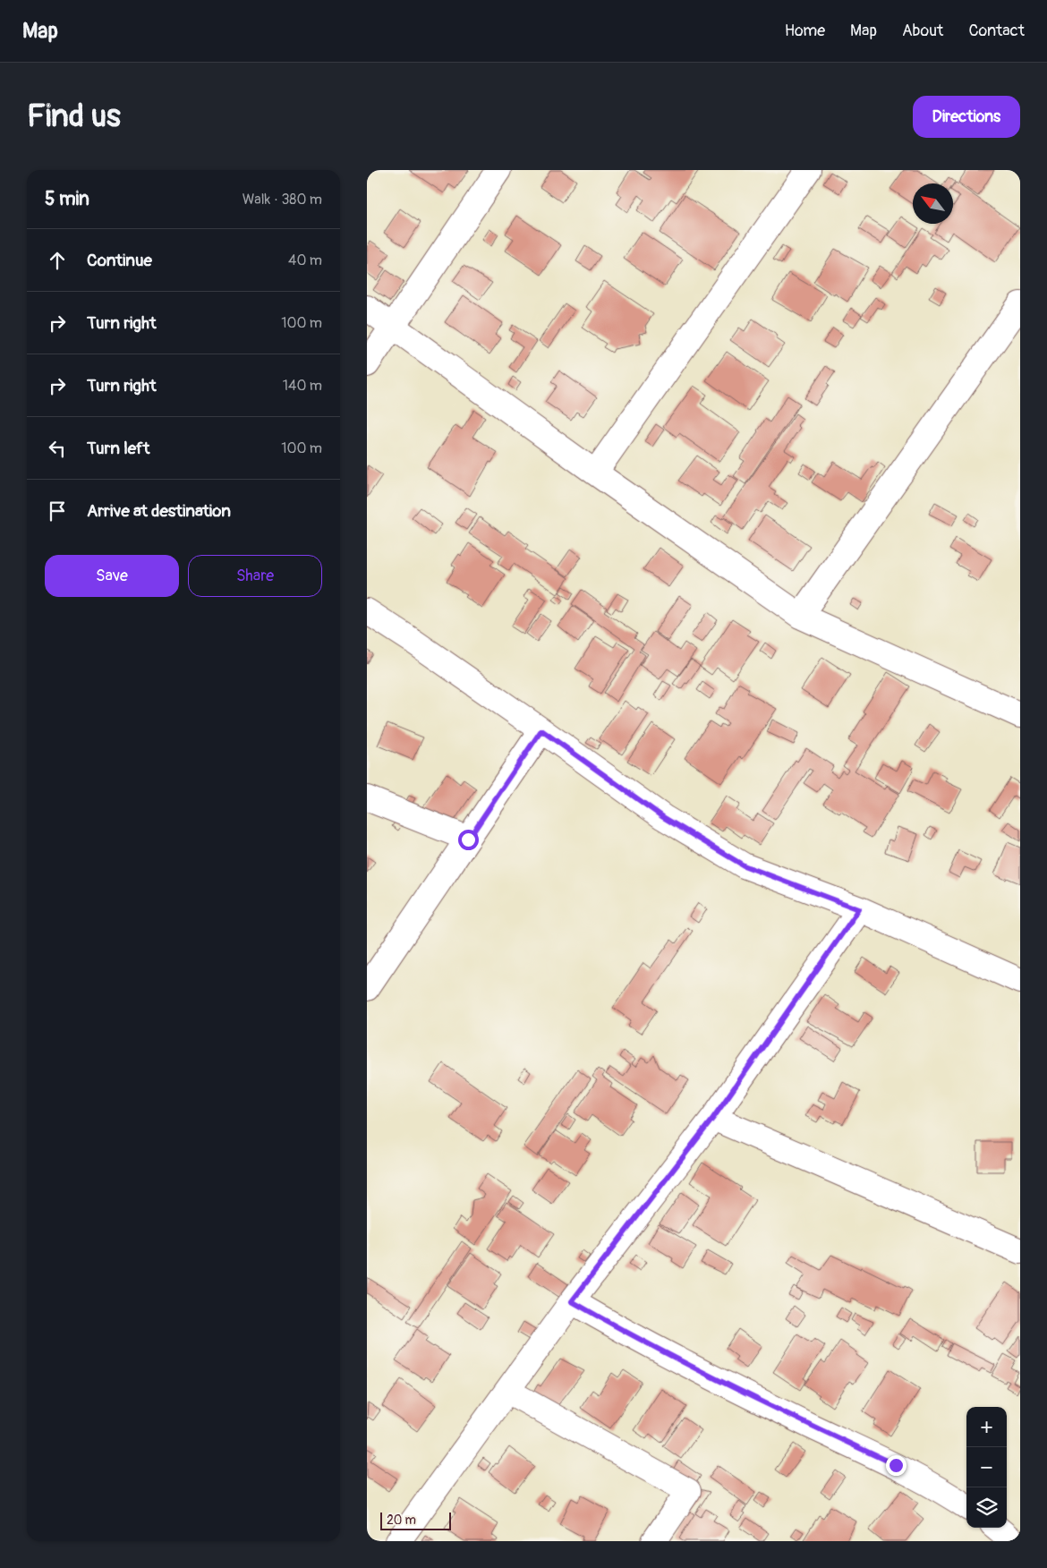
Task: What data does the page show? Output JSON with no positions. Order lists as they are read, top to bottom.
{
  "scale_bar": "20 m",
  "north": "top left",
  "page": {
    "header": "Map",
    "nav": [
      "Home",
      "Map",
      "About",
      "Contact"
    ],
    "buttons": [
      "Directions",
      ["Save", "Share"]
    ],
    "title": "Find us",
    "heading": ["5 min", "Walk · 380 m"],
    "list": [
      ["Continue", "40 m"],
      ["Turn right", "100 m"],
      ["Turn right", "140 m"],
      ["Turn left", "100 m"],
      "Arrive at destination"
    ],
    "map_buttons": ["+", "−"],
    "scale": "20 m"
  }
}
